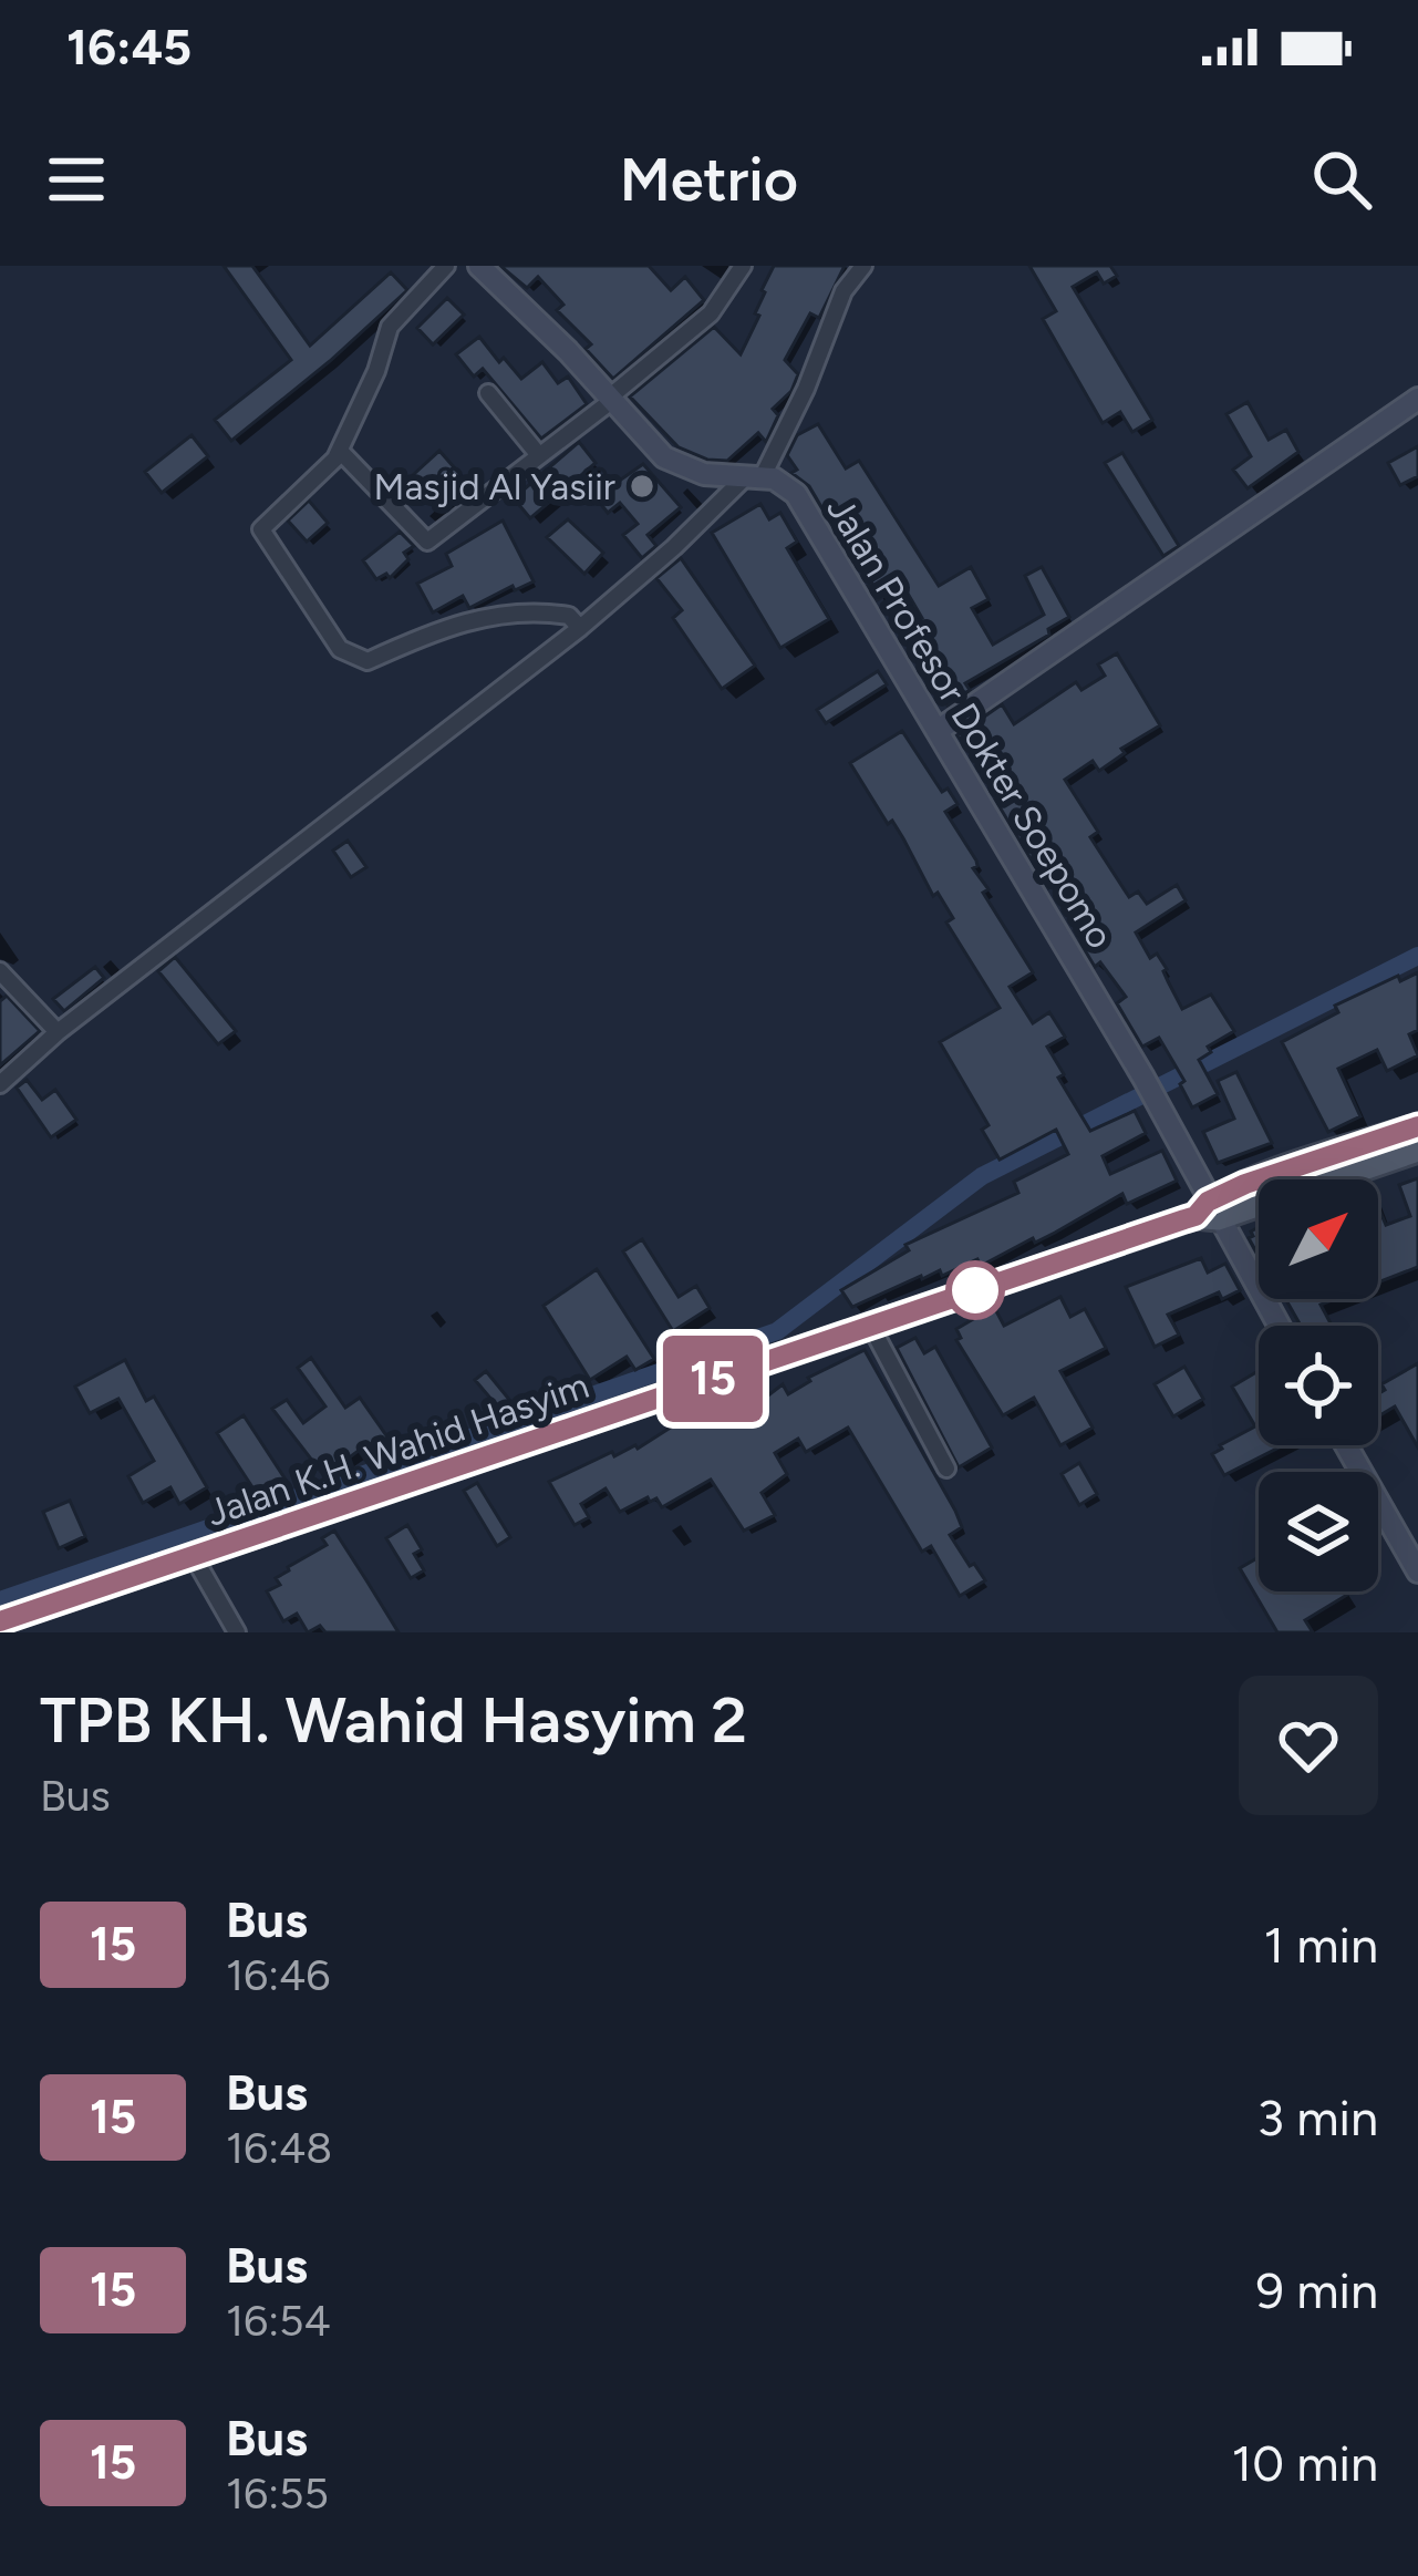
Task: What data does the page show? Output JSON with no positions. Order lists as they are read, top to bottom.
{
  "streets": {
    "main road": ["Jalan Profesor Dokter Soepomo", "Jalan K.H. Wahid Hasyim"]
  },
  "crossings": [
    ["Jalan Profesor Dokter Soepomo", "Jalan K.H. Wahid Hasyim"]
  ],
  "places": ["Masjid Al Yasiir"],
  "lines": ["bus line 15"],
  "north": "top right",
  "page": {
    "status": "16:45",
    "header": "Metrio",
    "on_map": "15",
    "heading": ["TPB KH. Wahid Hasyim 2", "Bus"],
    "list": [
      {
        "mark": "15",
        "name": "Bus",
        "note": "16:46",
        "value": "1 min"
      },
      {
        "mark": "15",
        "name": "Bus",
        "note": "16:48",
        "value": "3 min"
      },
      {
        "mark": "15",
        "name": "Bus",
        "note": "16:54",
        "value": "9 min"
      },
      {
        "mark": "15",
        "name": "Bus",
        "note": "16:55",
        "value": "10 min"
      }
    ]
  }
}
